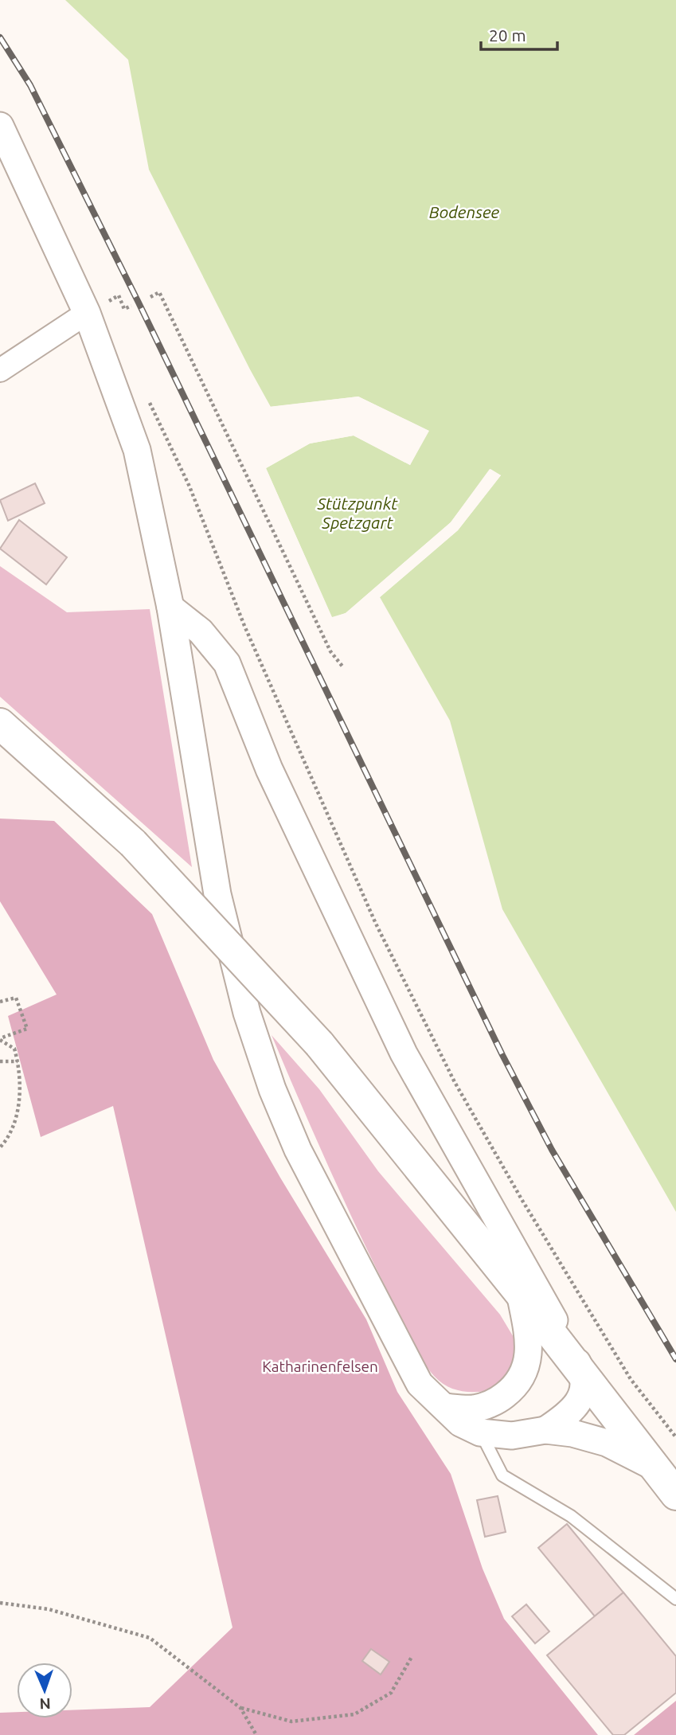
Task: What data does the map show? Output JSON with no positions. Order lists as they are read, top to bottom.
{
  "water": ["Bodensee", "Stützpunkt Spetzgart"],
  "parks": ["Katharinenfelsen"],
  "scale_bar": "20 m",
  "north": "bottom"
}
